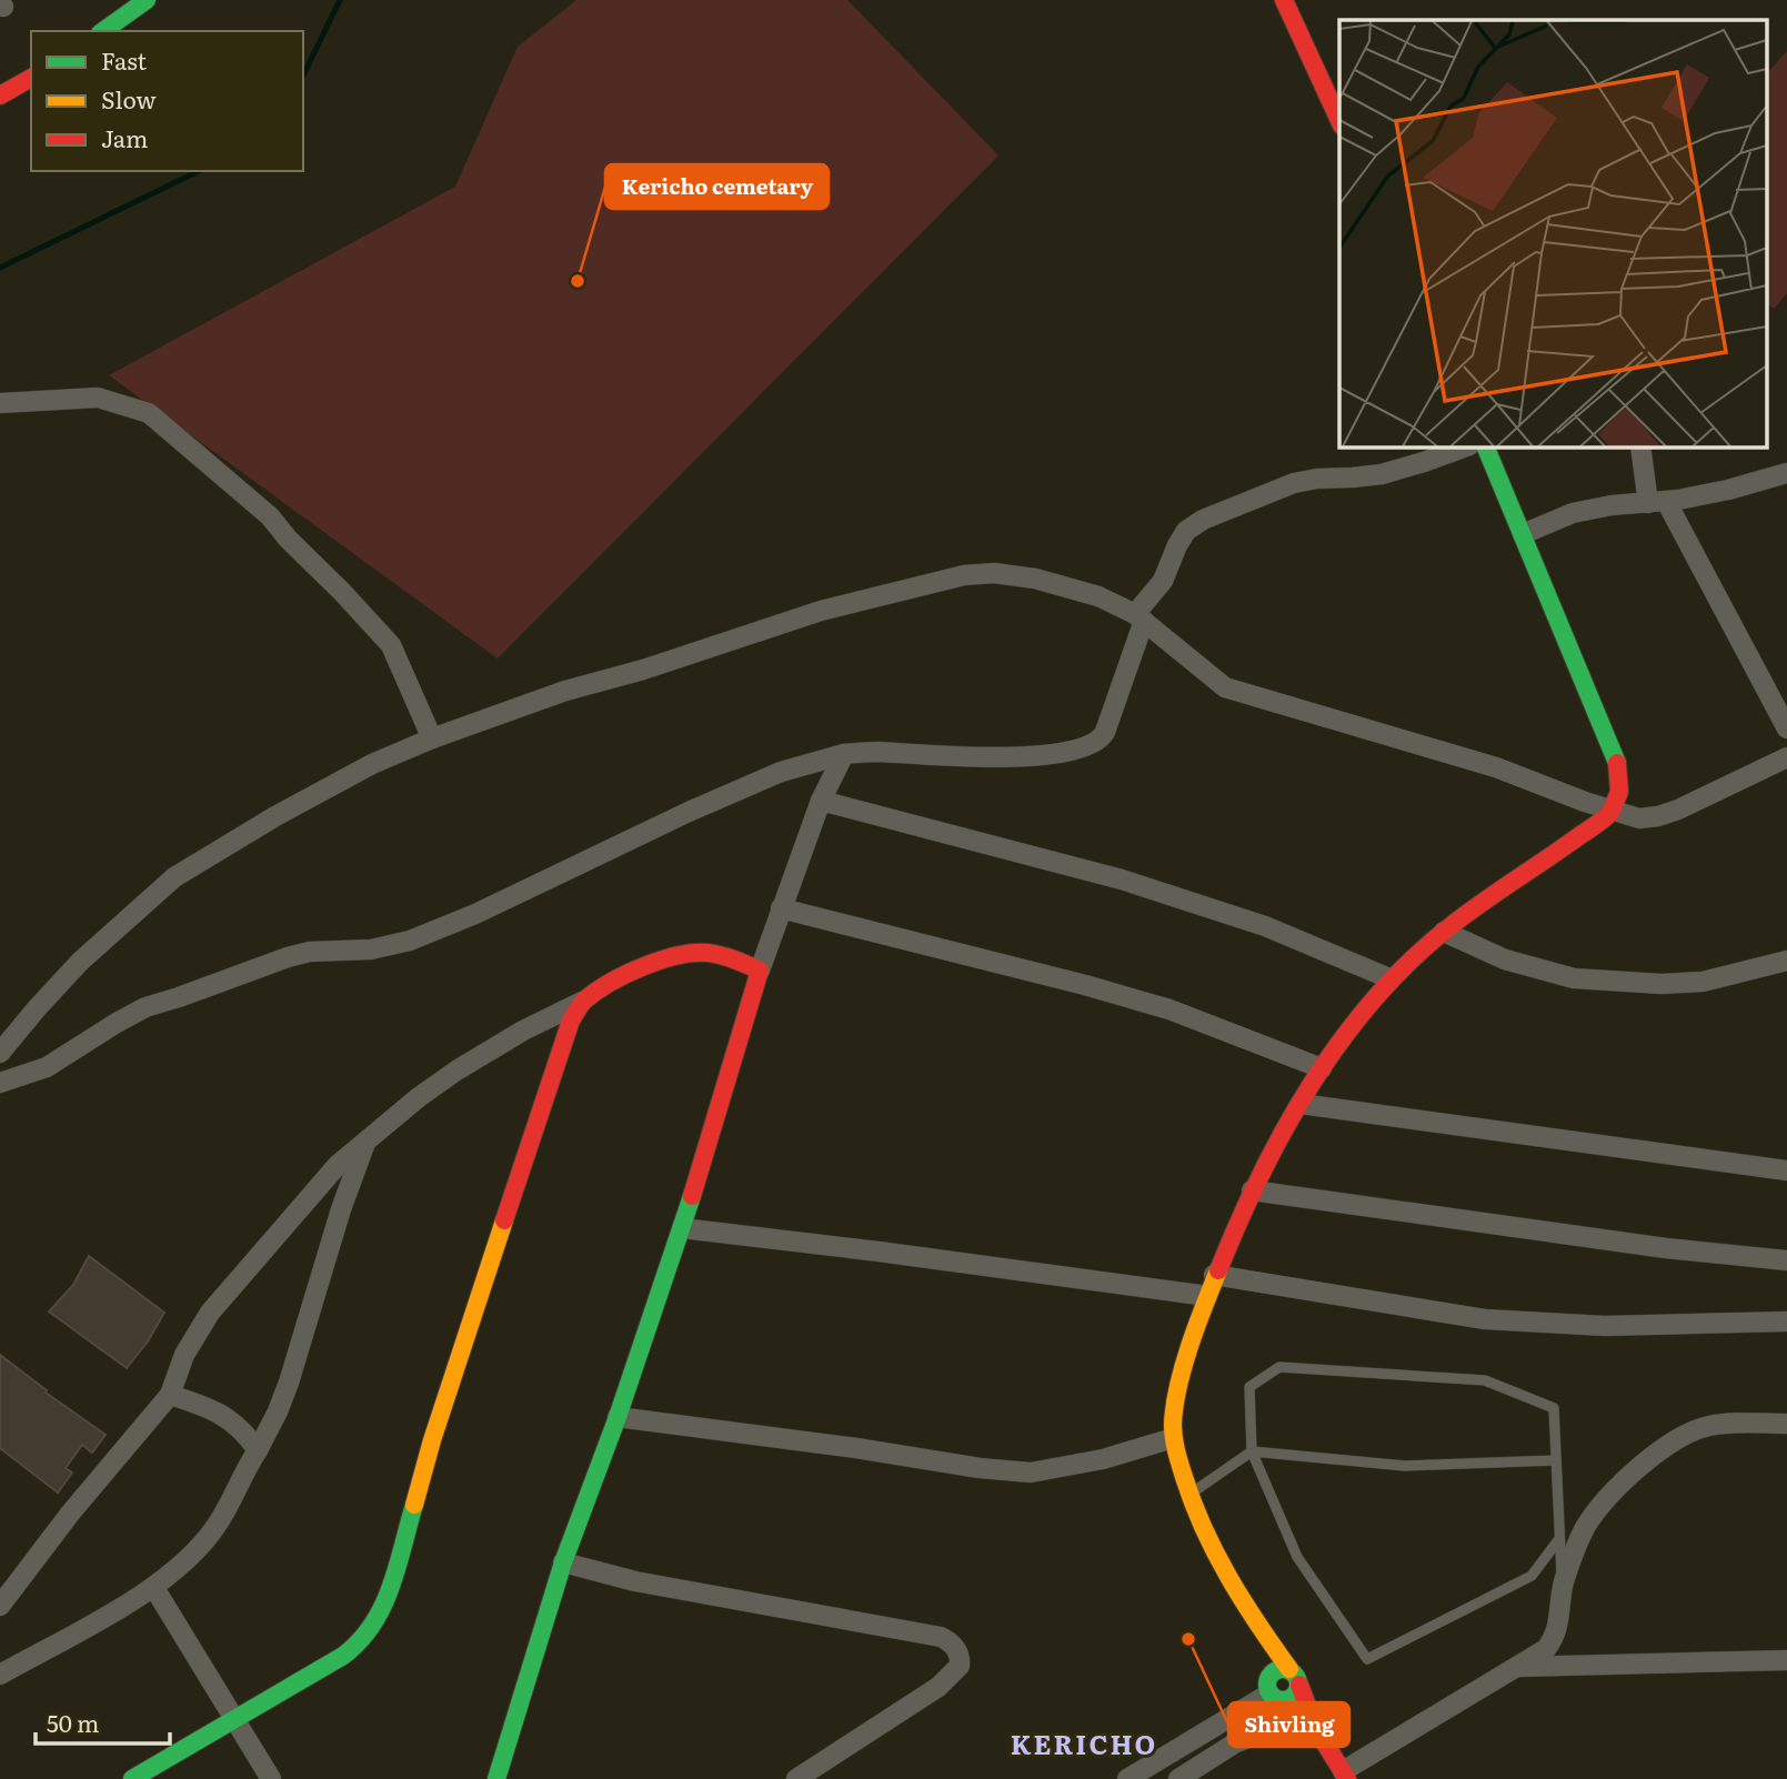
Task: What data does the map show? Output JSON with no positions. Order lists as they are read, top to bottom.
{
  "districts": ["KERICHO"],
  "places": ["Kericho cemetary", "Shivling"],
  "legend": ["Fast", "Slow", "Jam"],
  "scale_bar": "50 m"
}
